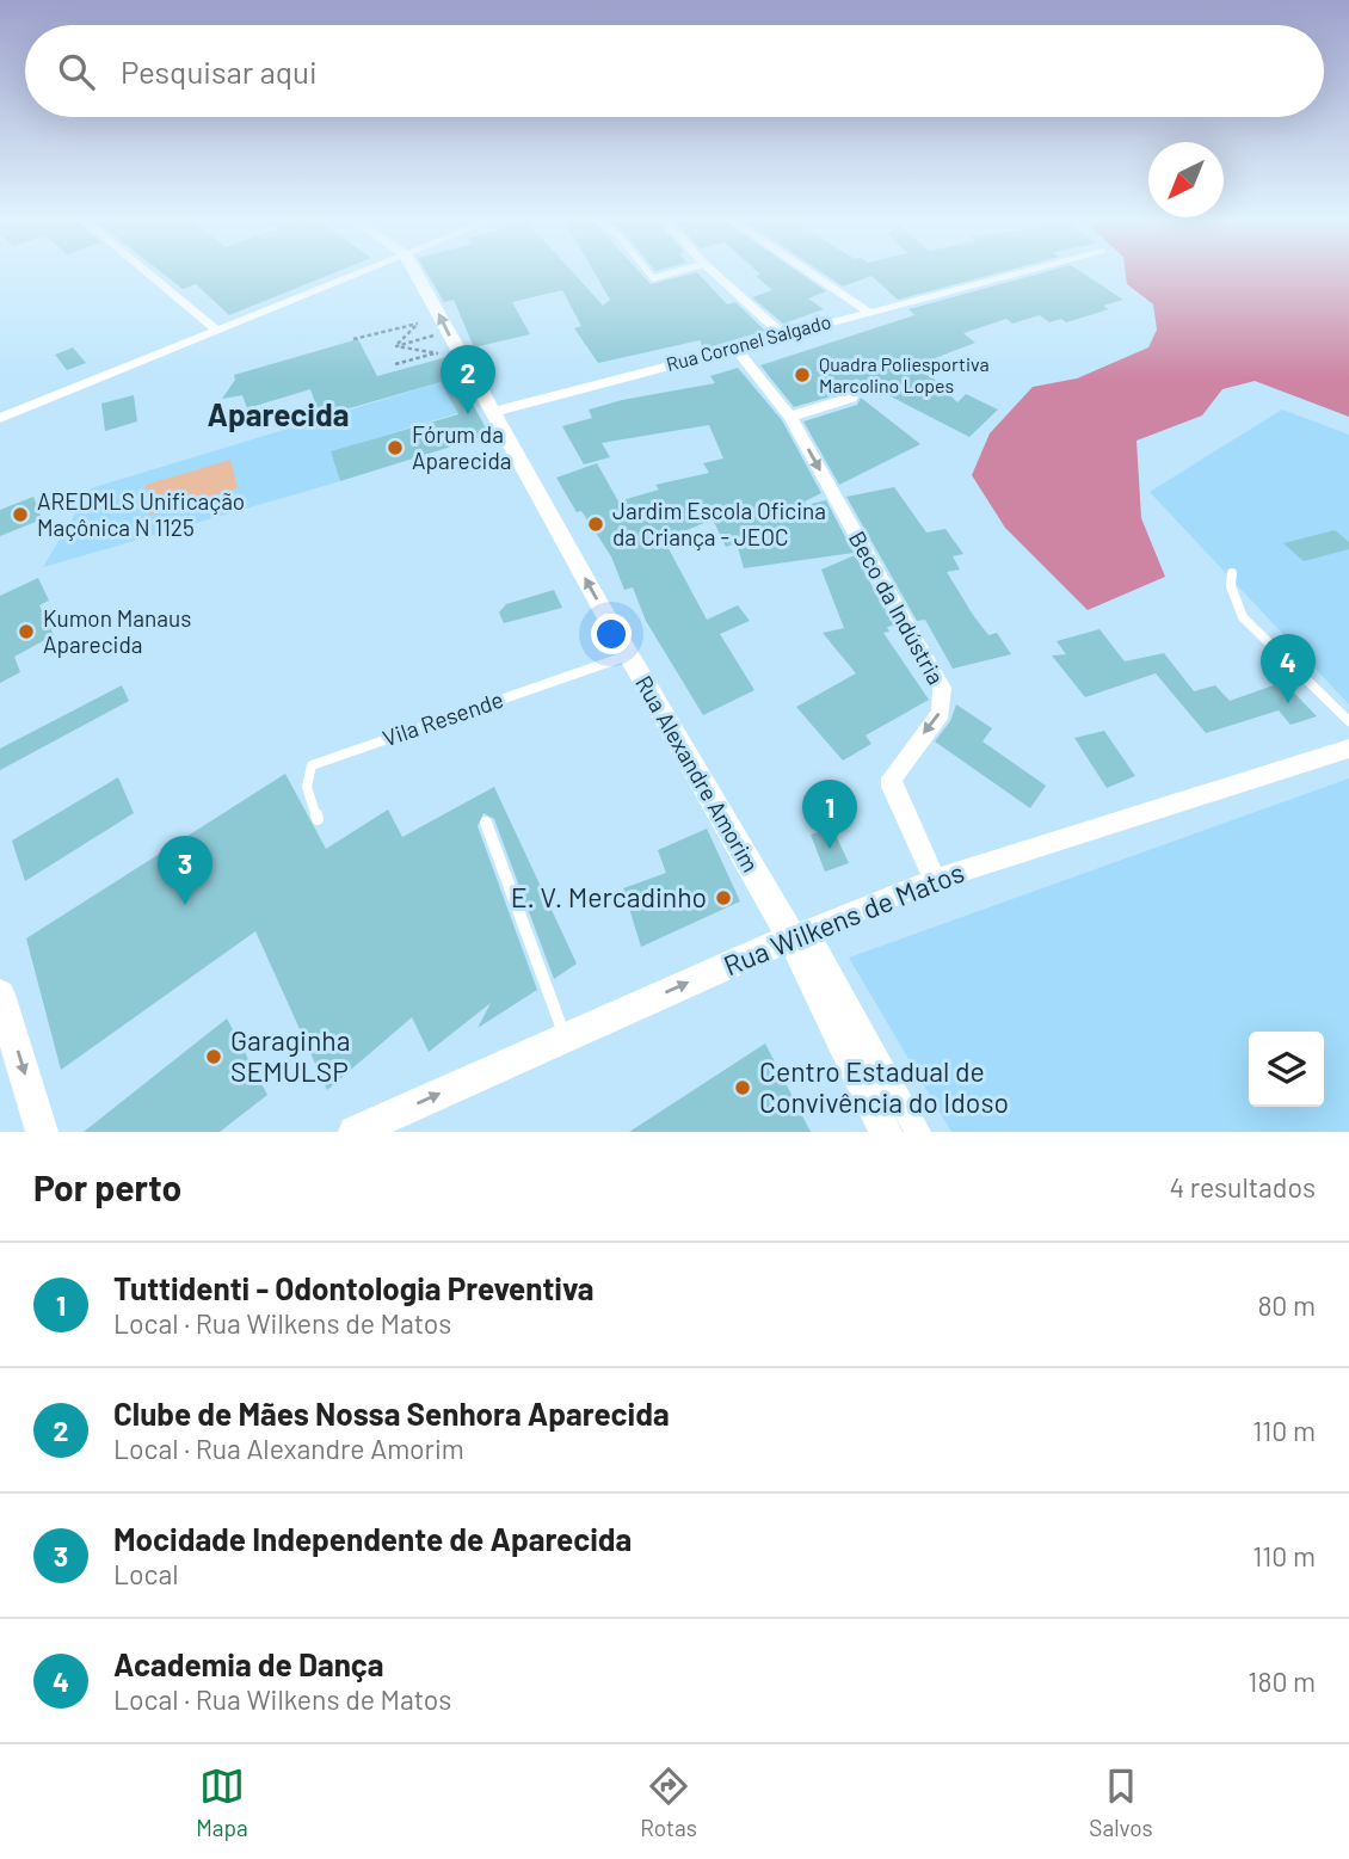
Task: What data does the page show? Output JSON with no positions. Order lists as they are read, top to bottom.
{
  "streets": {
    "street": [
      "Rua Coronel Salgado",
      "Beco da Indústria",
      "Rua Alexandre Amorim",
      "Rua Wilkens de Matos"
    ],
    "lane": ["Vila Resende"]
  },
  "crossings": [
    ["Rua Coronel Salgado", "Beco da Indústria"],
    ["Rua Coronel Salgado", "Rua Alexandre Amorim"],
    ["Beco da Indústria", "Rua Wilkens de Matos"],
    ["Vila Resende", "Rua Alexandre Amorim"],
    ["Rua Alexandre Amorim", "Rua Wilkens de Matos"]
  ],
  "one_way": ["Beco da Indústria", "Rua Wilkens de Matos"],
  "districts": ["Aparecida"],
  "places": [
    "Quadra Poliesportiva Marcolino Lopes",
    "Fórum da Aparecida",
    "AREDMLS Unificação Maçônica N 1125",
    "Jardim Escola Oficina da Criança - JEOC",
    "Kumon Manaus Aparecida",
    "E. V. Mercadinho",
    "Garaginha SEMULSP",
    "Centro Estadual de Convivência do Idoso"
  ],
  "north": "bottom left",
  "page": {
    "search": "Pesquisar aqui",
    "pins": [
      "2",
      "4",
      "1",
      "3"
    ],
    "heading": ["Por perto", "4 resultados"],
    "list": [
      {
        "mark": "1",
        "name": "Tuttidenti - Odontologia Preventiva",
        "note": "Local · Rua Wilkens de Matos",
        "value": "80 m"
      },
      {
        "mark": "2",
        "name": "Clube de Mães Nossa Senhora Aparecida",
        "note": "Local · Rua Alexandre Amorim",
        "value": "110 m"
      },
      {
        "mark": "3",
        "name": "Mocidade Independente de Aparecida",
        "note": "Local",
        "value": "110 m"
      },
      {
        "mark": "4",
        "name": "Academia de Dança",
        "note": "Local · Rua Wilkens de Matos",
        "value": "180 m"
      }
    ],
    "nav": ["Mapa", "Rotas", "Salvos"]
  }
}
